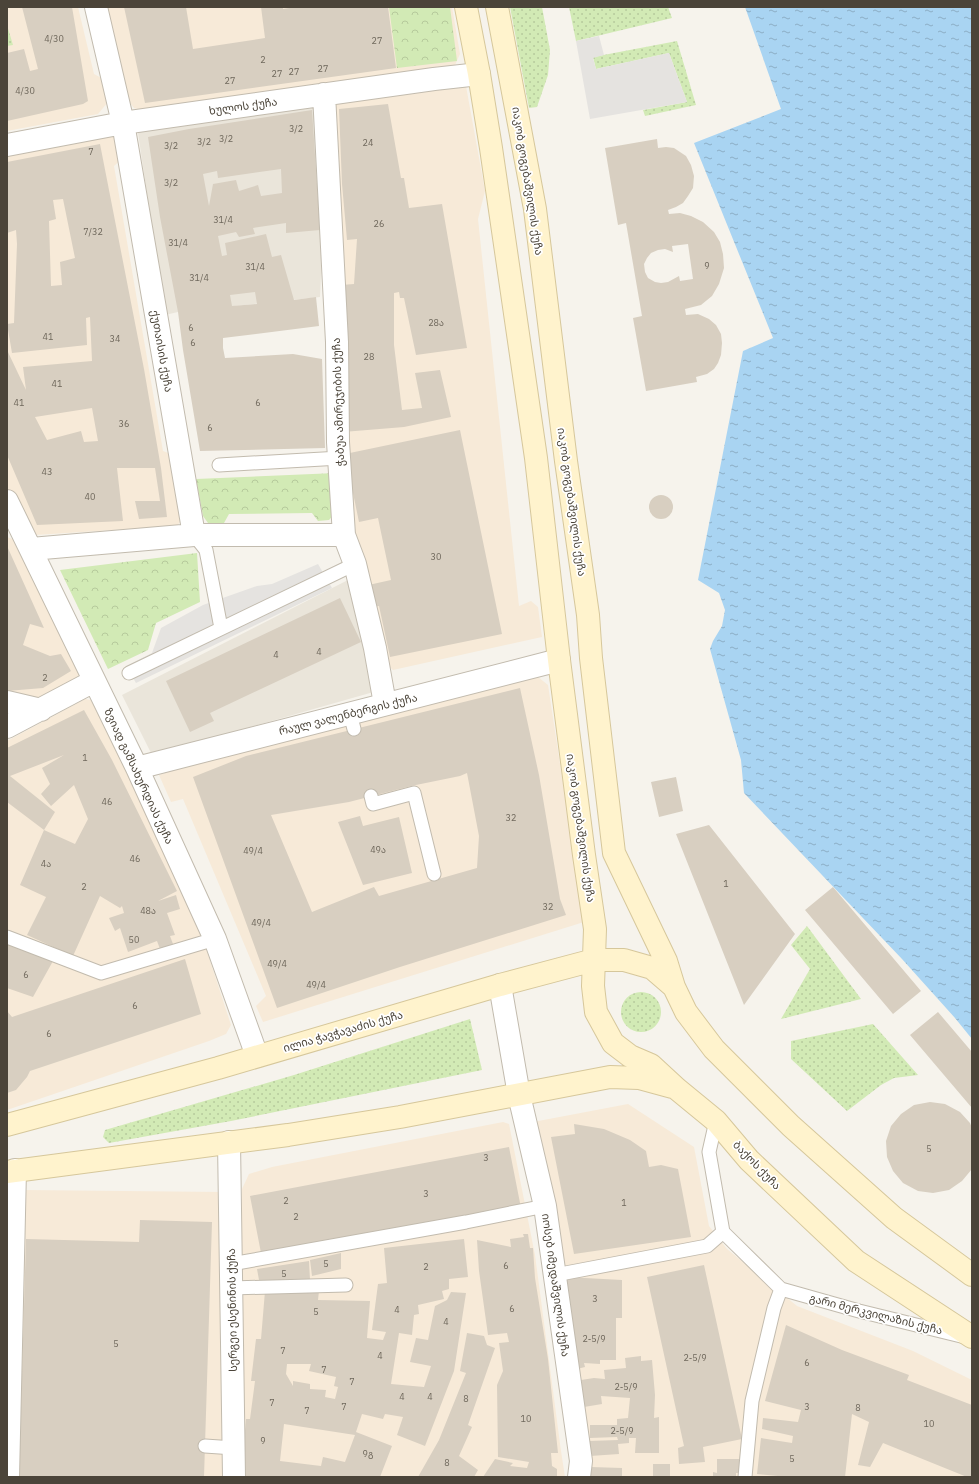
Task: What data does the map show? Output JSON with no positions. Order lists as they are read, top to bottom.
{
  "streets": {
    "main road": ["იაკობ გოგებაშვილის ქუჩა", "ილია ჭავჭავაძის ქუჩა", "ბაქოს ქუჩა"],
    "street": [
      "ხულოს ქუჩა",
      "ქუთაისის ქუჩა",
      "ჭაბუა ამირეჯიბის ქუჩა",
      "რაულ ვალენბერგის ქუჩა",
      "ზვიად გამსახურდიას ქუჩა",
      "იოსებ იმედაშვილის ქუჩა",
      "სერგეი ესენინის ქუჩა"
    ],
    "lane": ["გარი მერკვილაზის ქუჩა"]
  },
  "crossings": [
    ["ხულოს ქუჩა", "იაკობ გოგებაშვილის ქუჩა"],
    ["ხულოს ქუჩა", "ქუთაისის ქუჩა"],
    ["ხულოს ქუჩა", "ჭაბუა ამირეჯიბის ქუჩა"],
    ["იაკობ გოგებაშვილის ქუჩა", "რაულ ვალენბერგის ქუჩა"],
    ["იაკობ გოგებაშვილის ქუჩა", "ილია ჭავჭავაძის ქუჩა"],
    ["იაკობ გოგებაშვილის ქუჩა", "ბაქოს ქუჩა"],
    ["ჭაბუა ამირეჯიბის ქუჩა", "რაულ ვალენბერგის ქუჩა"],
    ["რაულ ვალენბერგის ქუჩა", "ზვიად გამსახურდიას ქუჩა"],
    ["ზვიად გამსახურდიას ქუჩა", "ილია ჭავჭავაძის ქუჩა"],
    ["ილია ჭავჭავაძის ქუჩა", "ბაქოს ქუჩა"],
    ["ილია ჭავჭავაძის ქუჩა", "იოსებ იმედაშვილის ქუჩა"],
    ["ბაქოს ქუჩა", "გარი მერკვილაზის ქუჩა"]
  ],
  "house_numbers": [
    "4/30",
    "27",
    "2",
    "27",
    "27",
    "27",
    "27",
    "4/30",
    "3/2",
    "3/2",
    "3/2",
    "24",
    "3/2",
    "7",
    "3/2",
    "31/4",
    "26",
    "7/32",
    "31/4",
    "9",
    "31/4",
    "31/4",
    "28ა",
    "6",
    "41",
    "34",
    "6",
    "28",
    "41",
    "41",
    "6",
    "36",
    "6",
    "43",
    "40",
    "30",
    "4",
    "4",
    "2",
    "1",
    "46",
    "32",
    "49ა",
    "49/4",
    "46",
    "4ა",
    "1",
    "2",
    "32",
    "48ა",
    "49/4",
    "50",
    "49/4",
    "6",
    "49/4",
    "6",
    "6",
    "5",
    "3",
    "3",
    "2",
    "1",
    "2",
    "5",
    "6",
    "2",
    "5",
    "3",
    "6",
    "4",
    "5",
    "4",
    "2-5/9",
    "5",
    "7",
    "4",
    "2-5/9",
    "6",
    "7",
    "7",
    "2-5/9",
    "4",
    "4",
    "8",
    "7",
    "7",
    "3",
    "8",
    "7",
    "10",
    "10",
    "2-5/9",
    "9",
    "9გ",
    "5",
    "8"
  ]
}
